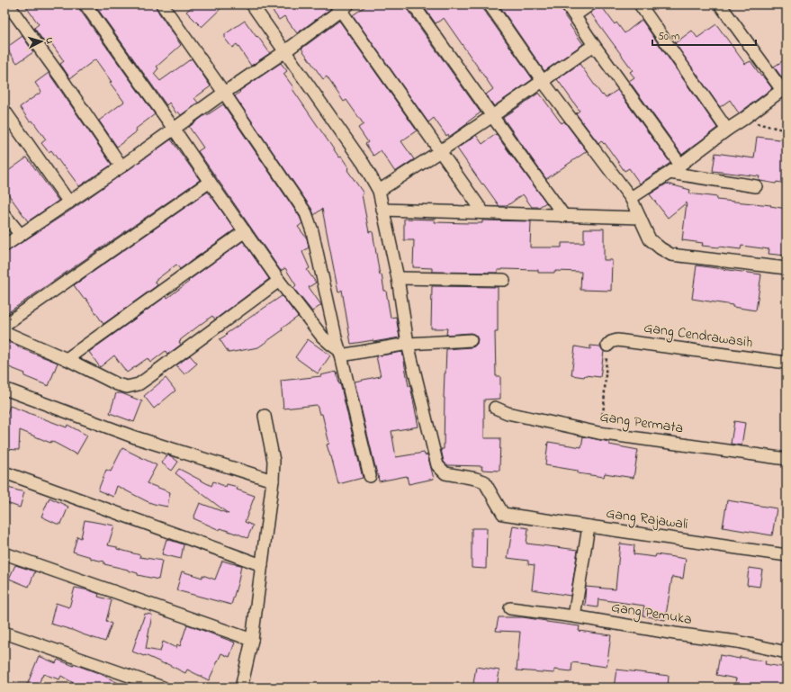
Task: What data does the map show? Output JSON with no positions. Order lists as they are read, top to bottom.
{
  "streets": {
    "street": [
      "Gang Cendrawasih",
      "Gang Permata",
      "Gang Rajawali",
      "Gang Pemuka"
    ]
  },
  "scale_bar": "50 m",
  "north": "right"
}
